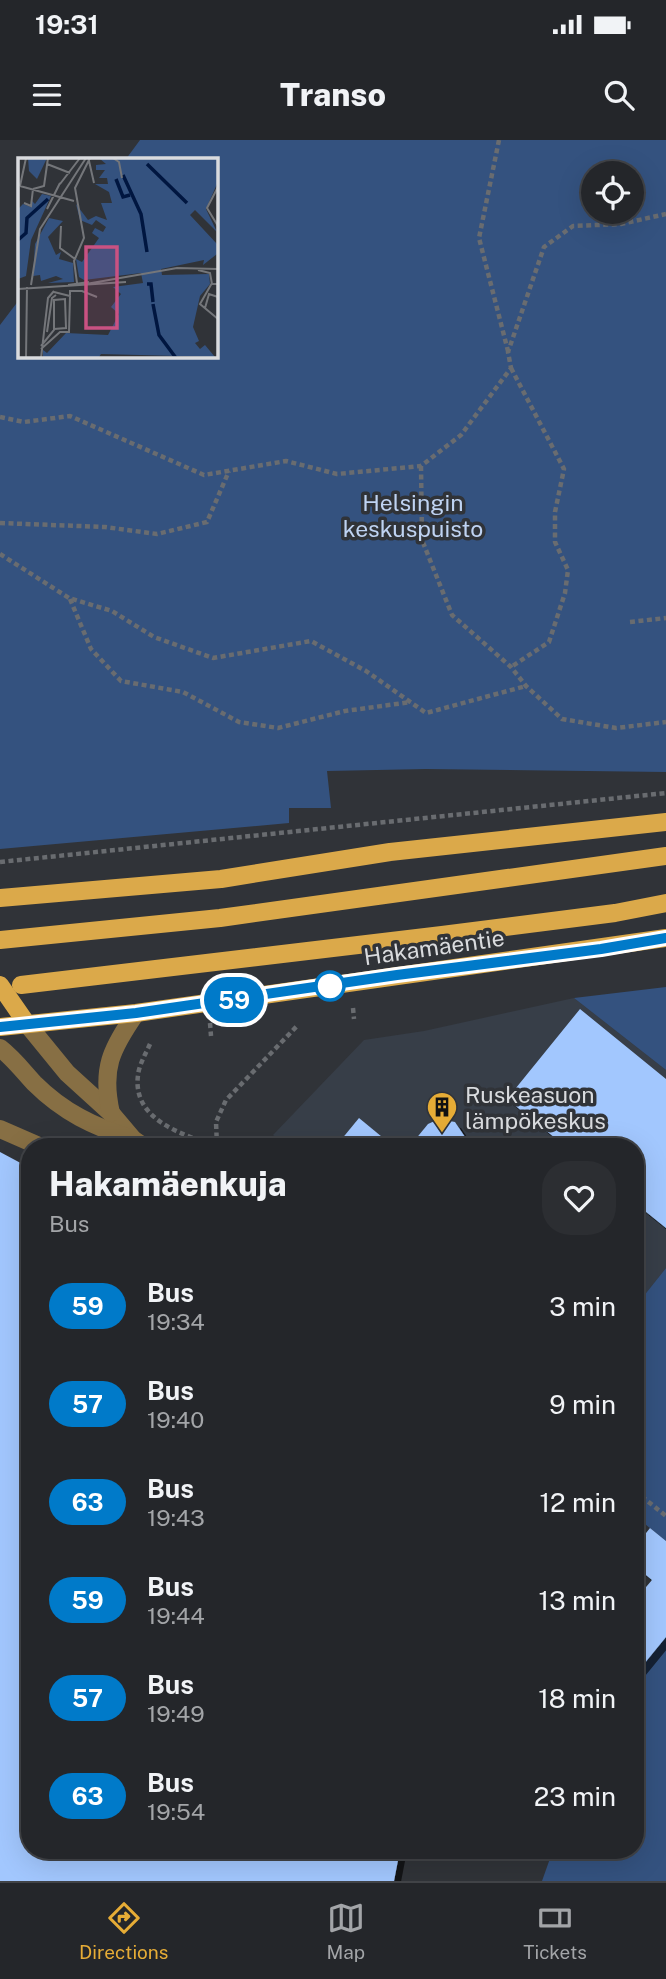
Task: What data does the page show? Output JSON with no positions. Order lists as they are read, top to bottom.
{
  "streets": {
    "main road": ["Hakamäentie"]
  },
  "parks": ["Helsingin keskuspuisto"],
  "places": {
    "building": ["Ruskeasuon lämpökeskus"]
  },
  "lines": ["bus line 59"],
  "page": {
    "status": "19:31",
    "header": "Transo",
    "on_map": "59",
    "heading": ["Hakamäenkuja", "Bus"],
    "list": [
      {
        "mark": "59",
        "name": "Bus",
        "note": "19:34",
        "value": "3 min"
      },
      {
        "mark": "57",
        "name": "Bus",
        "note": "19:40",
        "value": "9 min"
      },
      {
        "mark": "63",
        "name": "Bus",
        "note": "19:43",
        "value": "12 min"
      },
      {
        "mark": "59",
        "name": "Bus",
        "note": "19:44",
        "value": "13 min"
      },
      {
        "mark": "57",
        "name": "Bus",
        "note": "19:49",
        "value": "18 min"
      },
      {
        "mark": "63",
        "name": "Bus",
        "note": "19:54",
        "value": "23 min"
      }
    ],
    "tabs": ["Directions", "Map", "Tickets"]
  }
}
